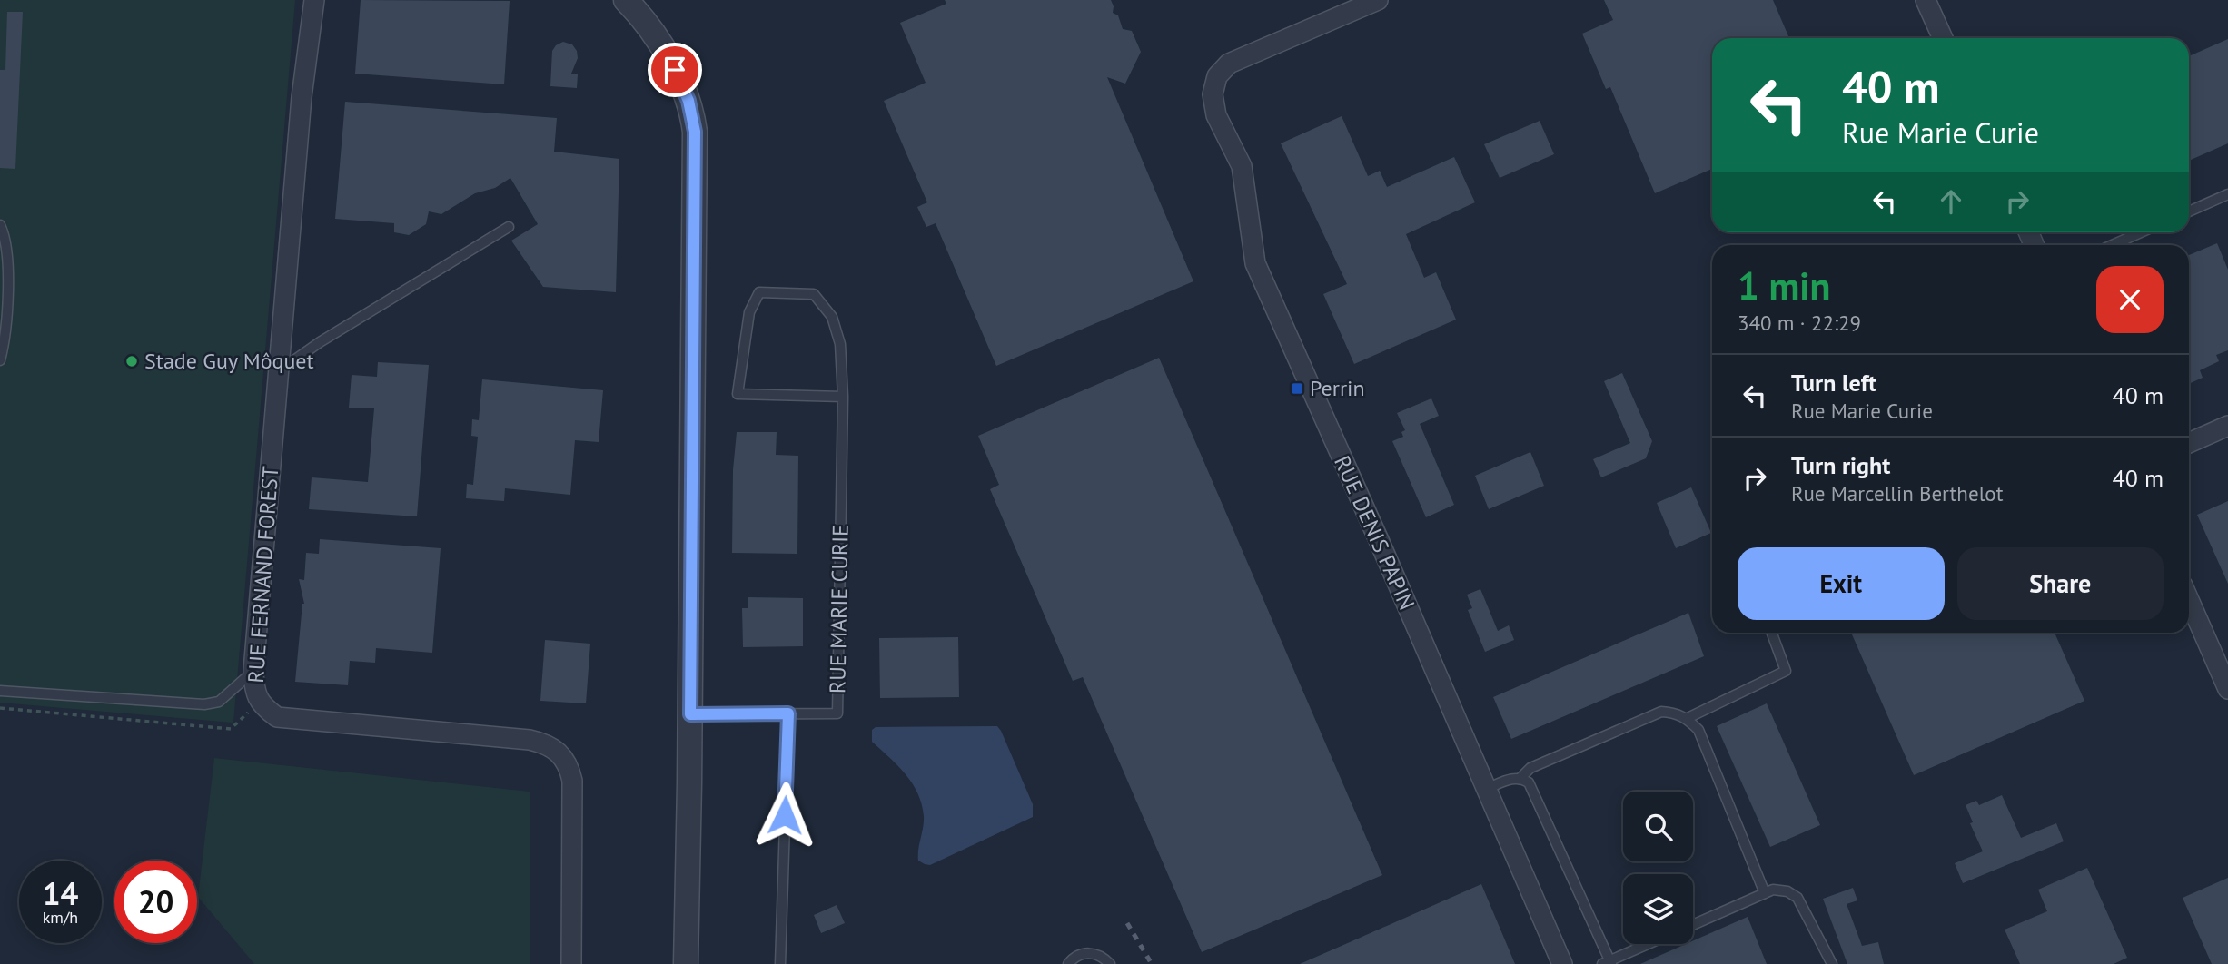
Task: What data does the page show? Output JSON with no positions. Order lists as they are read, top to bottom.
{
  "streets": {
    "street": ["RUE DENIS PAPIN", "RUE FERNAND FOREST"],
    "lane": ["RUE MARIE CURIE"]
  },
  "places": {
    "other": ["Stade Guy Môquet"],
    "transit": ["Perrin"]
  },
  "page": {
    "turn": ["40 m", "Rue Marie Curie"],
    "heading": ["1 min", "340 m · 22:29"],
    "list": [
      {
        "name": "Turn left",
        "note": "Rue Marie Curie",
        "value": "40 m"
      },
      {
        "name": "Turn right",
        "note": "Rue Marcellin Berthelot",
        "value": "40 m"
      }
    ],
    "buttons": ["Exit", "Share"],
    "speed": "14 km/h",
    "limit": "20"
  }
}
